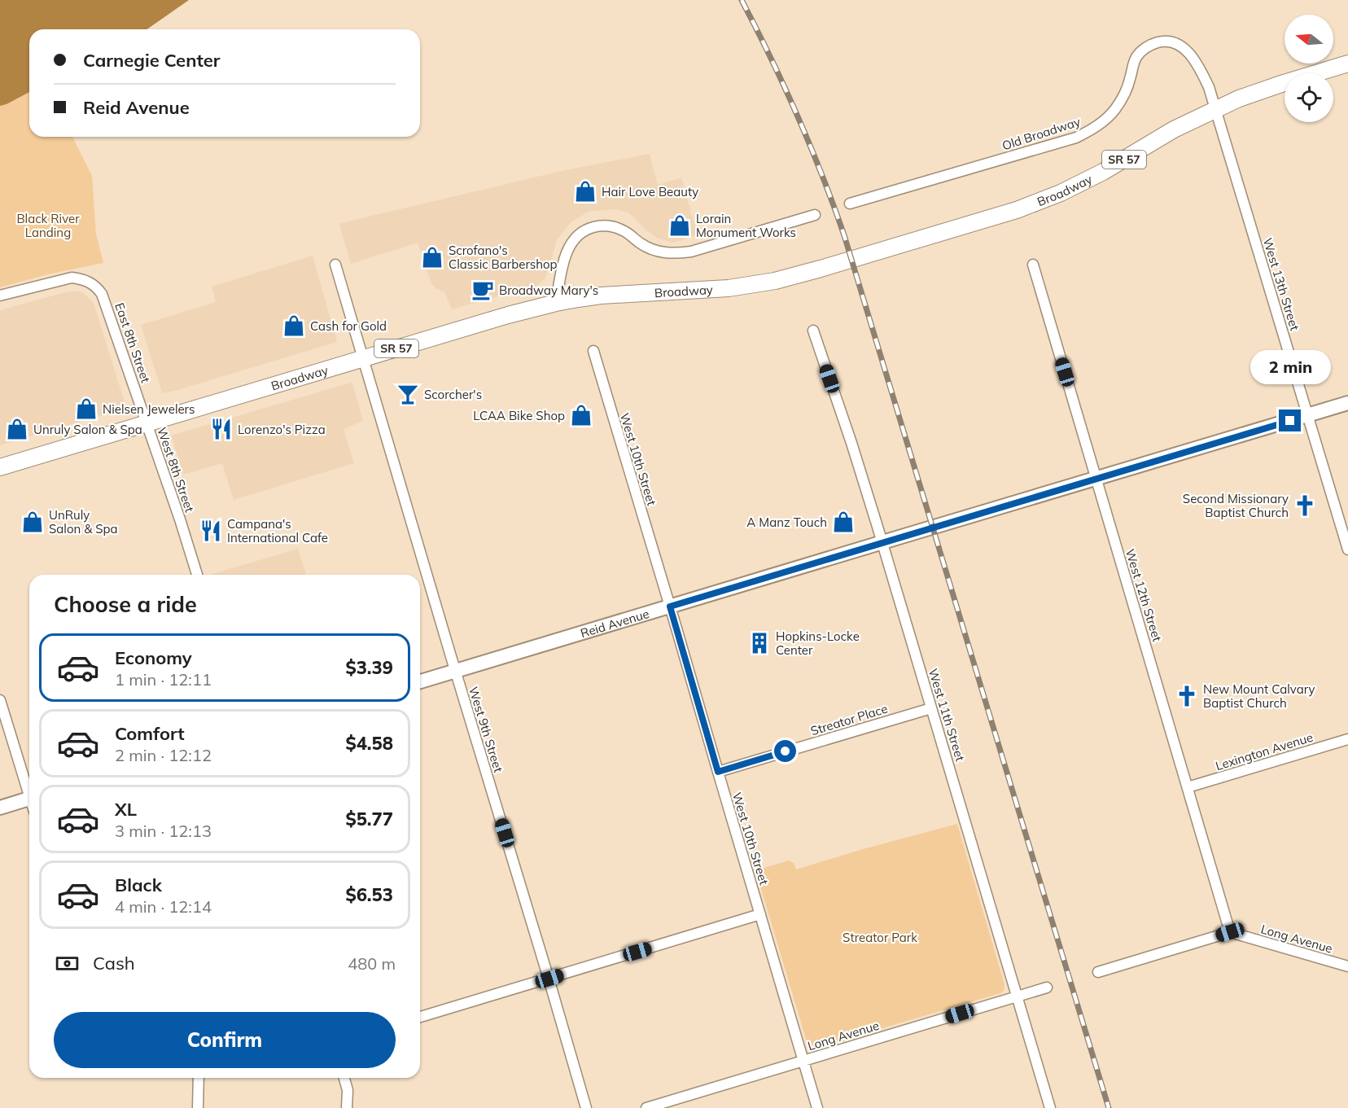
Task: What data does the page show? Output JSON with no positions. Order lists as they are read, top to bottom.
{
  "streets": {
    "main road": ["SR 57", "Broadway"],
    "street": [
      "Old Broadway",
      "West 13th Street",
      "East 8th Street",
      "West 10th Street",
      "West 8th Street",
      "West 12th Street",
      "Reid Avenue",
      "West 11th Street",
      "Streator Place",
      "West 9th Street",
      "Lexington Avenue",
      "Long Avenue"
    ]
  },
  "crossings": [
    ["Old Broadway", "Broadway"],
    ["Old Broadway", "West 13th Street"],
    ["Broadway", "West 13th Street"],
    ["Broadway", "East 8th Street"],
    ["Broadway", "West 8th Street"],
    ["Broadway", "West 9th Street"],
    ["West 13th Street", "Reid Avenue"],
    ["East 8th Street", "West 8th Street"],
    ["West 10th Street", "Reid Avenue"],
    ["West 10th Street", "Streator Place"],
    ["West 10th Street", "Long Avenue"],
    ["West 12th Street", "Reid Avenue"],
    ["West 12th Street", "Lexington Avenue"],
    ["West 12th Street", "Long Avenue"],
    ["Reid Avenue", "West 11th Street"],
    ["Reid Avenue", "West 9th Street"],
    ["West 11th Street", "Streator Place"],
    ["West 11th Street", "Long Avenue"]
  ],
  "parks": ["Black River Landing", "Streator Park"],
  "places": {
    "shop": [
      "Hair Love Beauty",
      "Lorain Monument Works",
      "Scrofano's Classic Barbershop",
      "Cash for Gold",
      "Nielsen Jewelers",
      "LCAA Bike Shop",
      "Unruly Salon & Spa",
      "UnRuly Salon & Spa",
      "A Manz Touch"
    ],
    "cafe": ["Broadway Mary's"],
    "bar": ["Scorcher's"],
    "restaurant": ["Lorenzo's Pizza", "Campana's International Cafe"],
    "church": ["Second Missionary Baptist Church", "New Mount Calvary Baptist Church"],
    "building": ["Hopkins-Locke Center"]
  },
  "north": "left",
  "page": {
    "banner": ["Carnegie Center", "Reid Avenue"],
    "bubble": "2 min",
    "heading": "Choose a ride",
    "list": [
      {
        "name": "Economy",
        "note": "1 min · 12:11",
        "value": "$3.39"
      },
      {
        "name": "Comfort",
        "note": "2 min · 12:12",
        "value": "$4.58"
      },
      {
        "name": "XL",
        "note": "3 min · 12:13",
        "value": "$5.77"
      },
      {
        "name": "Black",
        "note": "4 min · 12:14",
        "value": "$6.53"
      }
    ],
    "pay": ["Cash", "480 m"],
    "buttons": "Confirm"
  }
}
